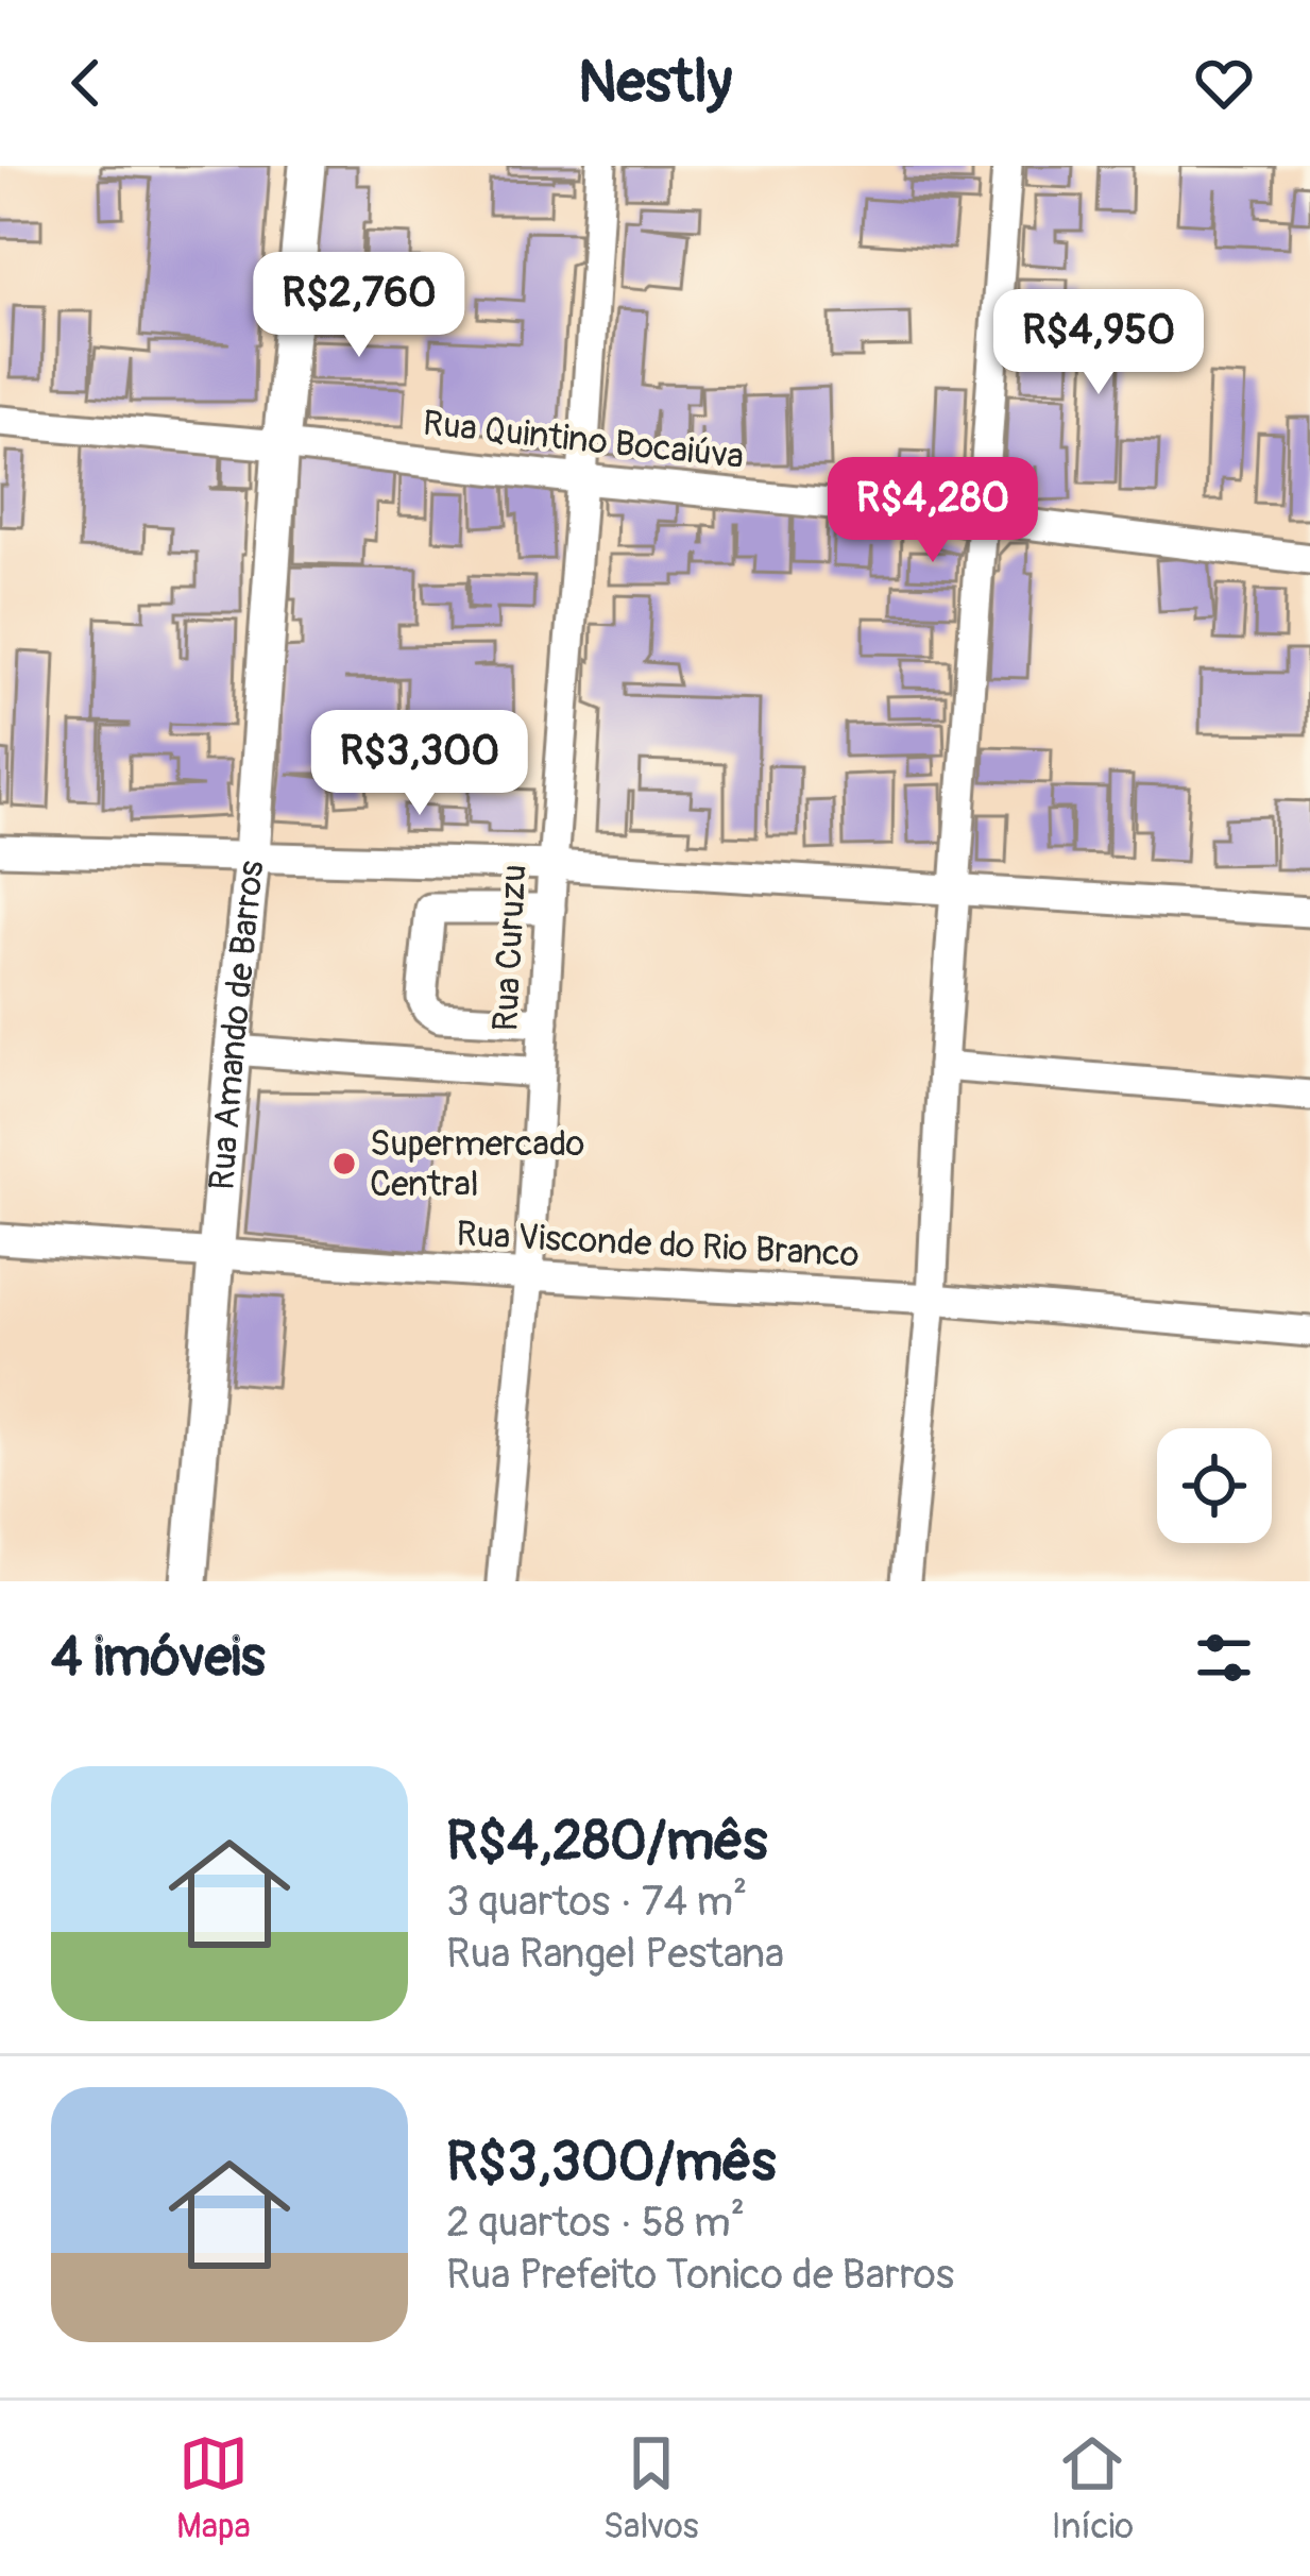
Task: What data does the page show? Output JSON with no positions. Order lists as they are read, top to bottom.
{
  "streets": {
    "main road": ["Rua Amando de Barros"],
    "street": ["Rua Quintino Bocaiúva", "Rua Curuzu", "Rua Visconde do Rio Branco"]
  },
  "crossings": [
    ["Rua Quintino Bocaiúva", "Rua Curuzu"],
    ["Rua Quintino Bocaiúva", "Rua Amando de Barros"],
    ["Rua Curuzu", "Rua Visconde do Rio Branco"],
    ["Rua Amando de Barros", "Rua Visconde do Rio Branco"]
  ],
  "places": ["Supermercado Central"],
  "page": {
    "header": "Nestly",
    "price": [
      "R$2,760",
      "R$4,950",
      "R$4,280",
      "R$3,300"
    ],
    "heading": "4 imóveis",
    "list": [
      {
        "name": "R$4,280/mês",
        "note": "3 quartos · 74 m² · Rua Rangel Pestana"
      },
      {
        "name": "R$3,300/mês",
        "note": "2 quartos · 58 m² · Rua Prefeito Tonico de Barros"
      }
    ],
    "tabs": ["Mapa", "Salvos", "Início"]
  }
}
